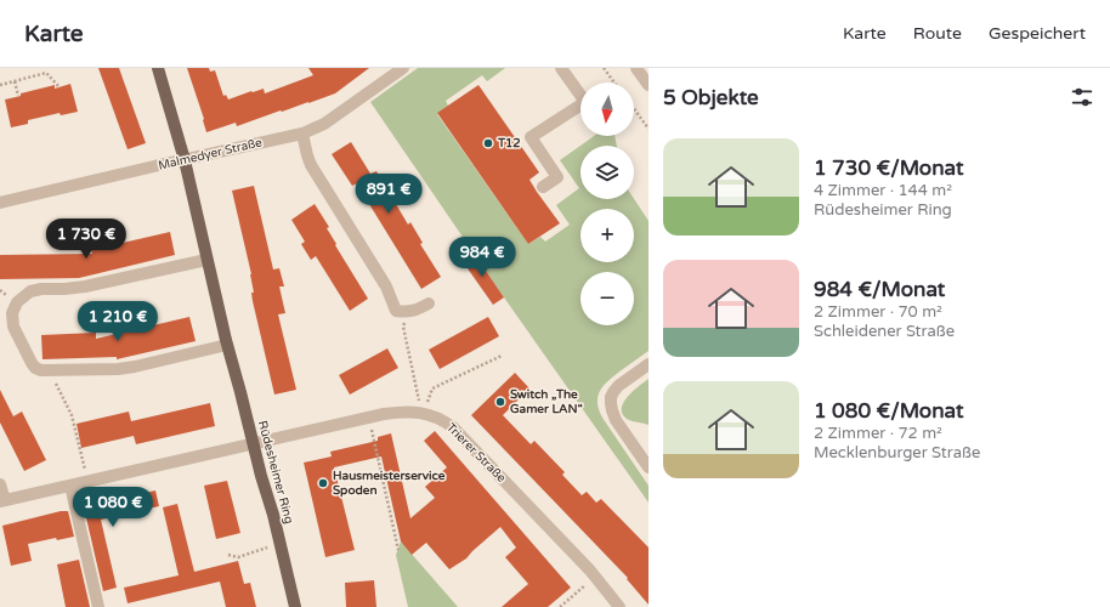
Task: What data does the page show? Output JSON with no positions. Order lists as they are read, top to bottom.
{
  "streets": {
    "main road": ["Rüdesheimer Ring"],
    "street": ["Malmedyer Straße", "Trierer Straße"]
  },
  "crossings": [
    ["Malmedyer Straße", "Rüdesheimer Ring"],
    ["Trierer Straße", "Rüdesheimer Ring"]
  ],
  "places": ["T12", "Switch „The Gamer LAN“", "Hausmeisterservice Spoden"],
  "north": "bottom",
  "page": {
    "header": "Karte",
    "nav": ["Karte", "Route", "Gespeichert"],
    "heading": "5 Objekte",
    "map_buttons": ["+", "−"],
    "list": [
      {
        "name": "1 730 €/Monat",
        "note": "4 Zimmer · 144 m² · Rüdesheimer Ring"
      },
      {
        "name": "984 €/Monat",
        "note": "2 Zimmer · 70 m² · Schleidener Straße"
      },
      {
        "name": "1 080 €/Monat",
        "note": "2 Zimmer · 72 m² · Mecklenburger Straße"
      }
    ],
    "price": [
      "891 €",
      "1 730 €",
      "984 €",
      "1 210 €",
      "1 080 €"
    ]
  }
}
